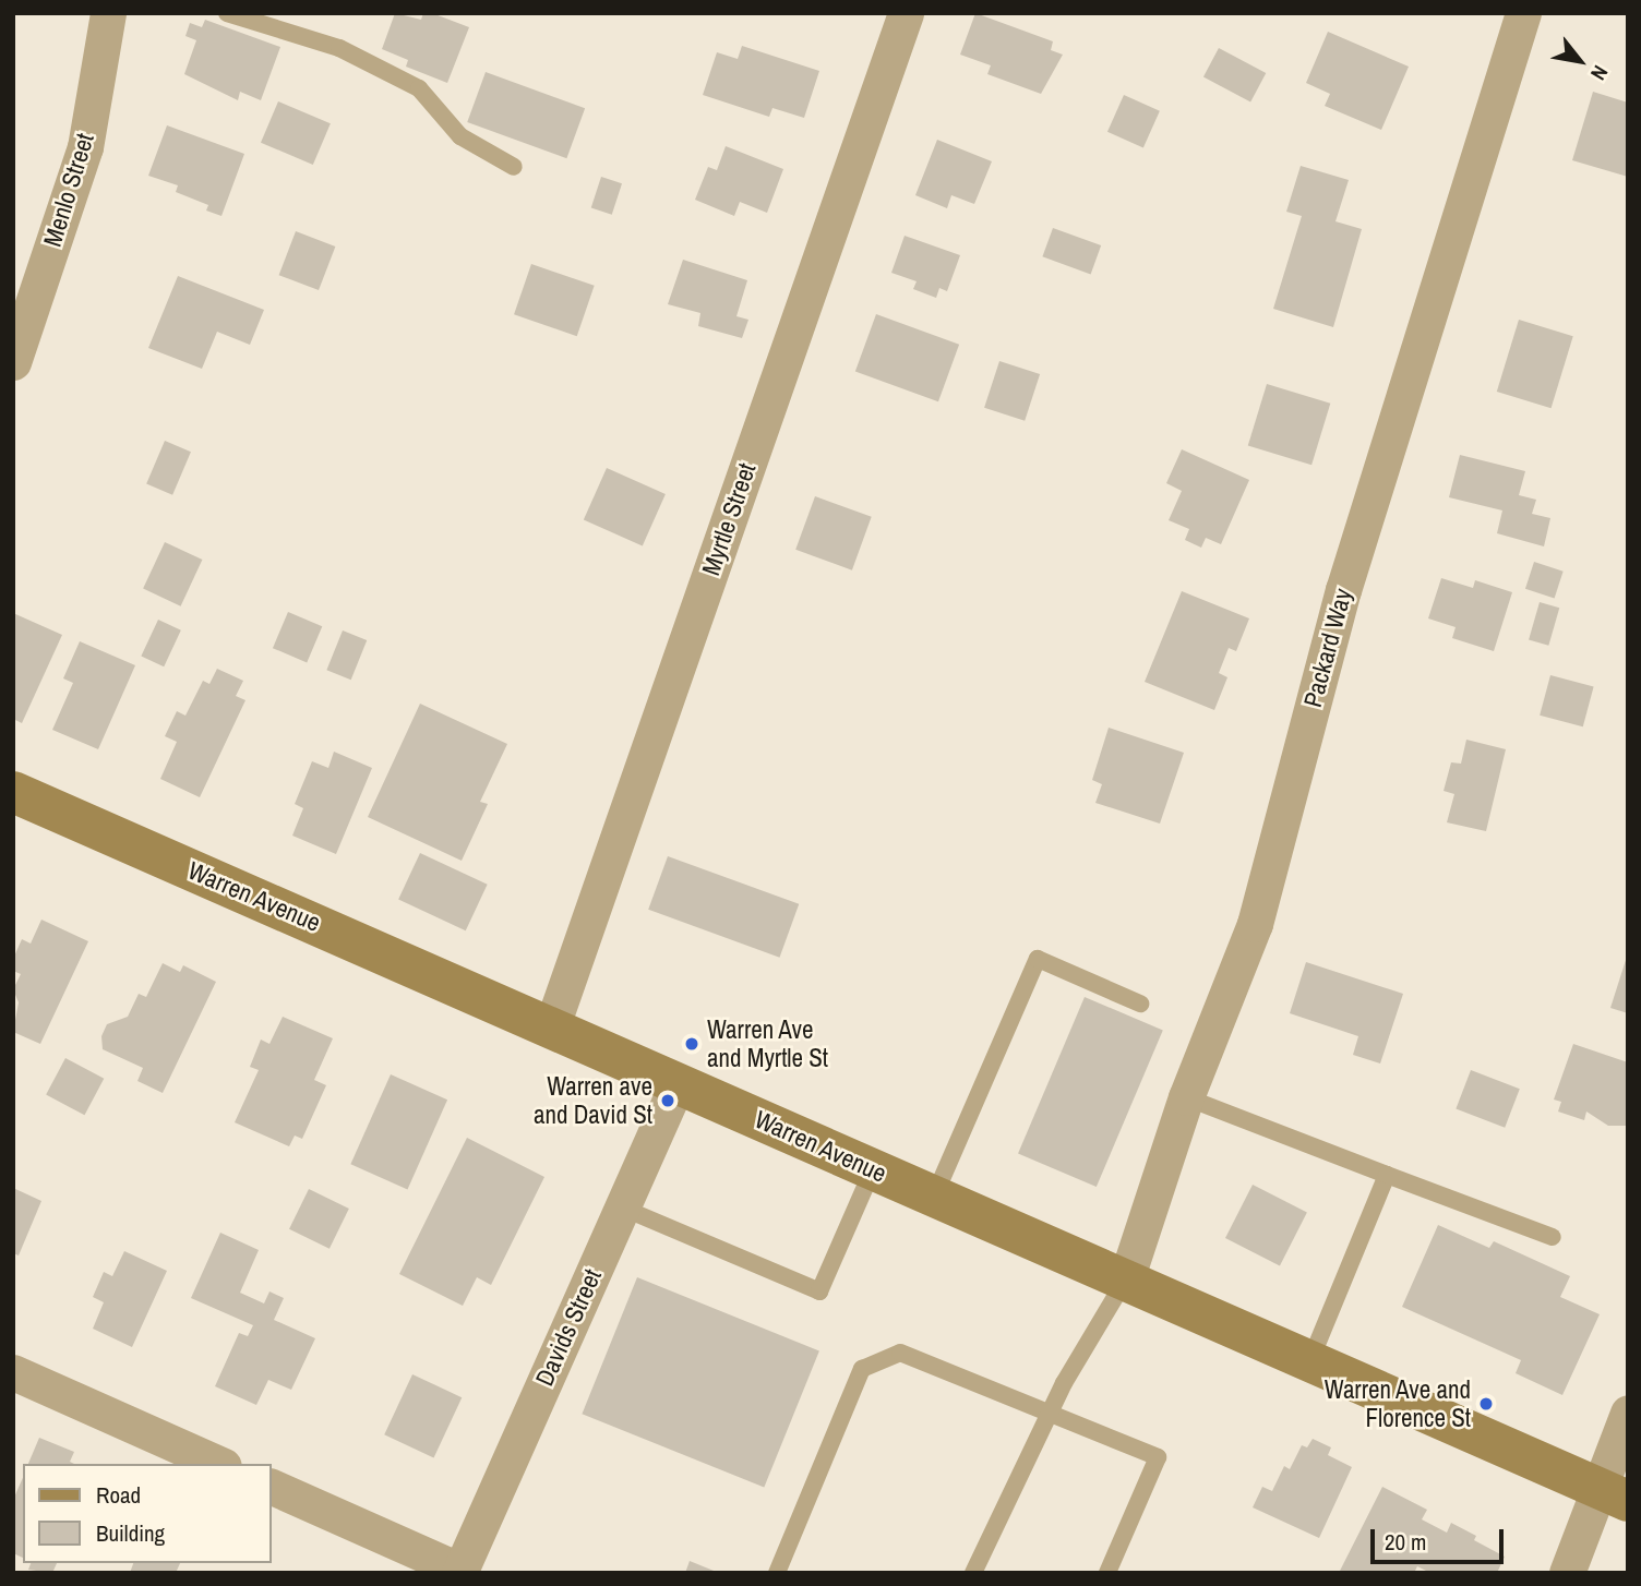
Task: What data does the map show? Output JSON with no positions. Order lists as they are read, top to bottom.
{
  "streets": {
    "main road": ["Warren Avenue"],
    "street": [
      "Menlo Street",
      "Myrtle Street",
      "Packard Way",
      "Davids Street"
    ]
  },
  "crossings": [
    ["Myrtle Street", "Warren Avenue"],
    ["Packard Way", "Warren Avenue"],
    ["Warren Avenue", "Davids Street"]
  ],
  "places": ["Warren Ave and Myrtle St", "Warren ave and David St", "Warren Ave and Florence St"],
  "legend": ["Road", "Building"],
  "scale_bar": "20 m",
  "north": "bottom right"
}
